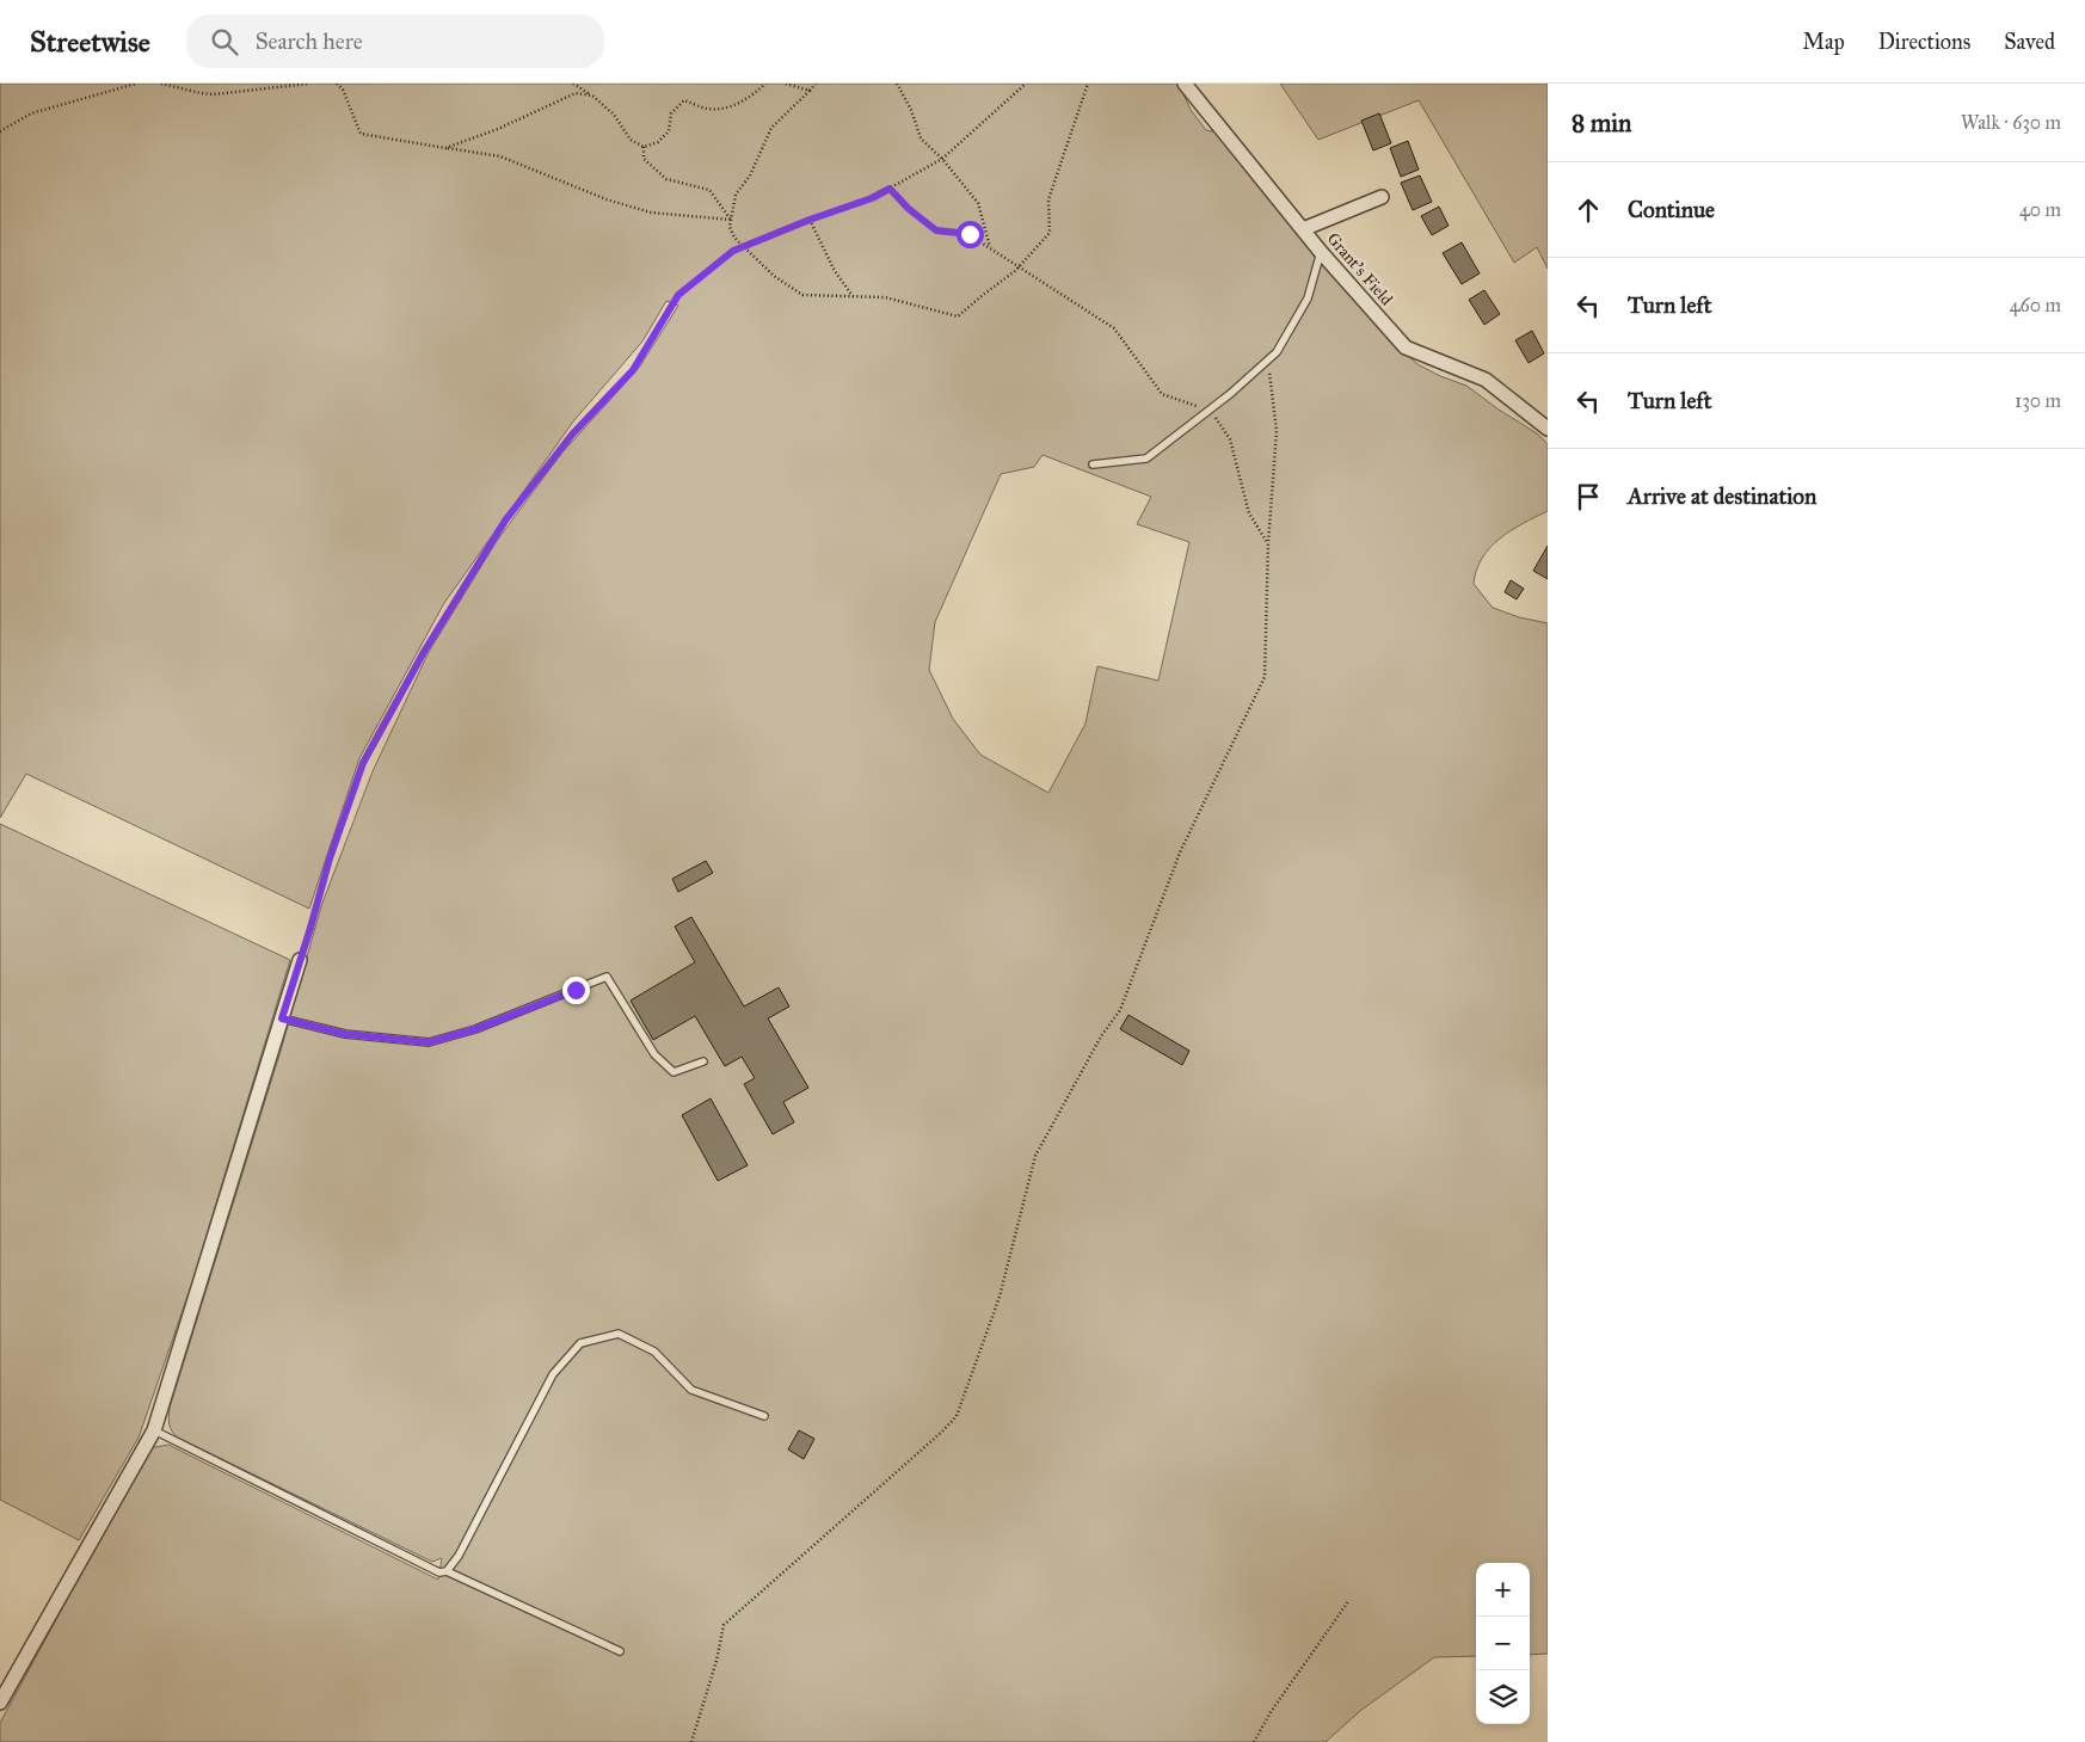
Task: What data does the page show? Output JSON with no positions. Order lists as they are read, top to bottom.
{
  "streets": {
    "street": ["Grant's Field"]
  },
  "page": {
    "header": "Streetwise",
    "search": "Search here",
    "nav": ["Map", "Directions", "Saved"],
    "heading": ["8 min", "Walk · 630 m"],
    "list": [
      ["Continue", "40 m"],
      ["Turn left", "460 m"],
      ["Turn left", "130 m"],
      "Arrive at destination"
    ],
    "map_buttons": ["+", "−"]
  }
}
